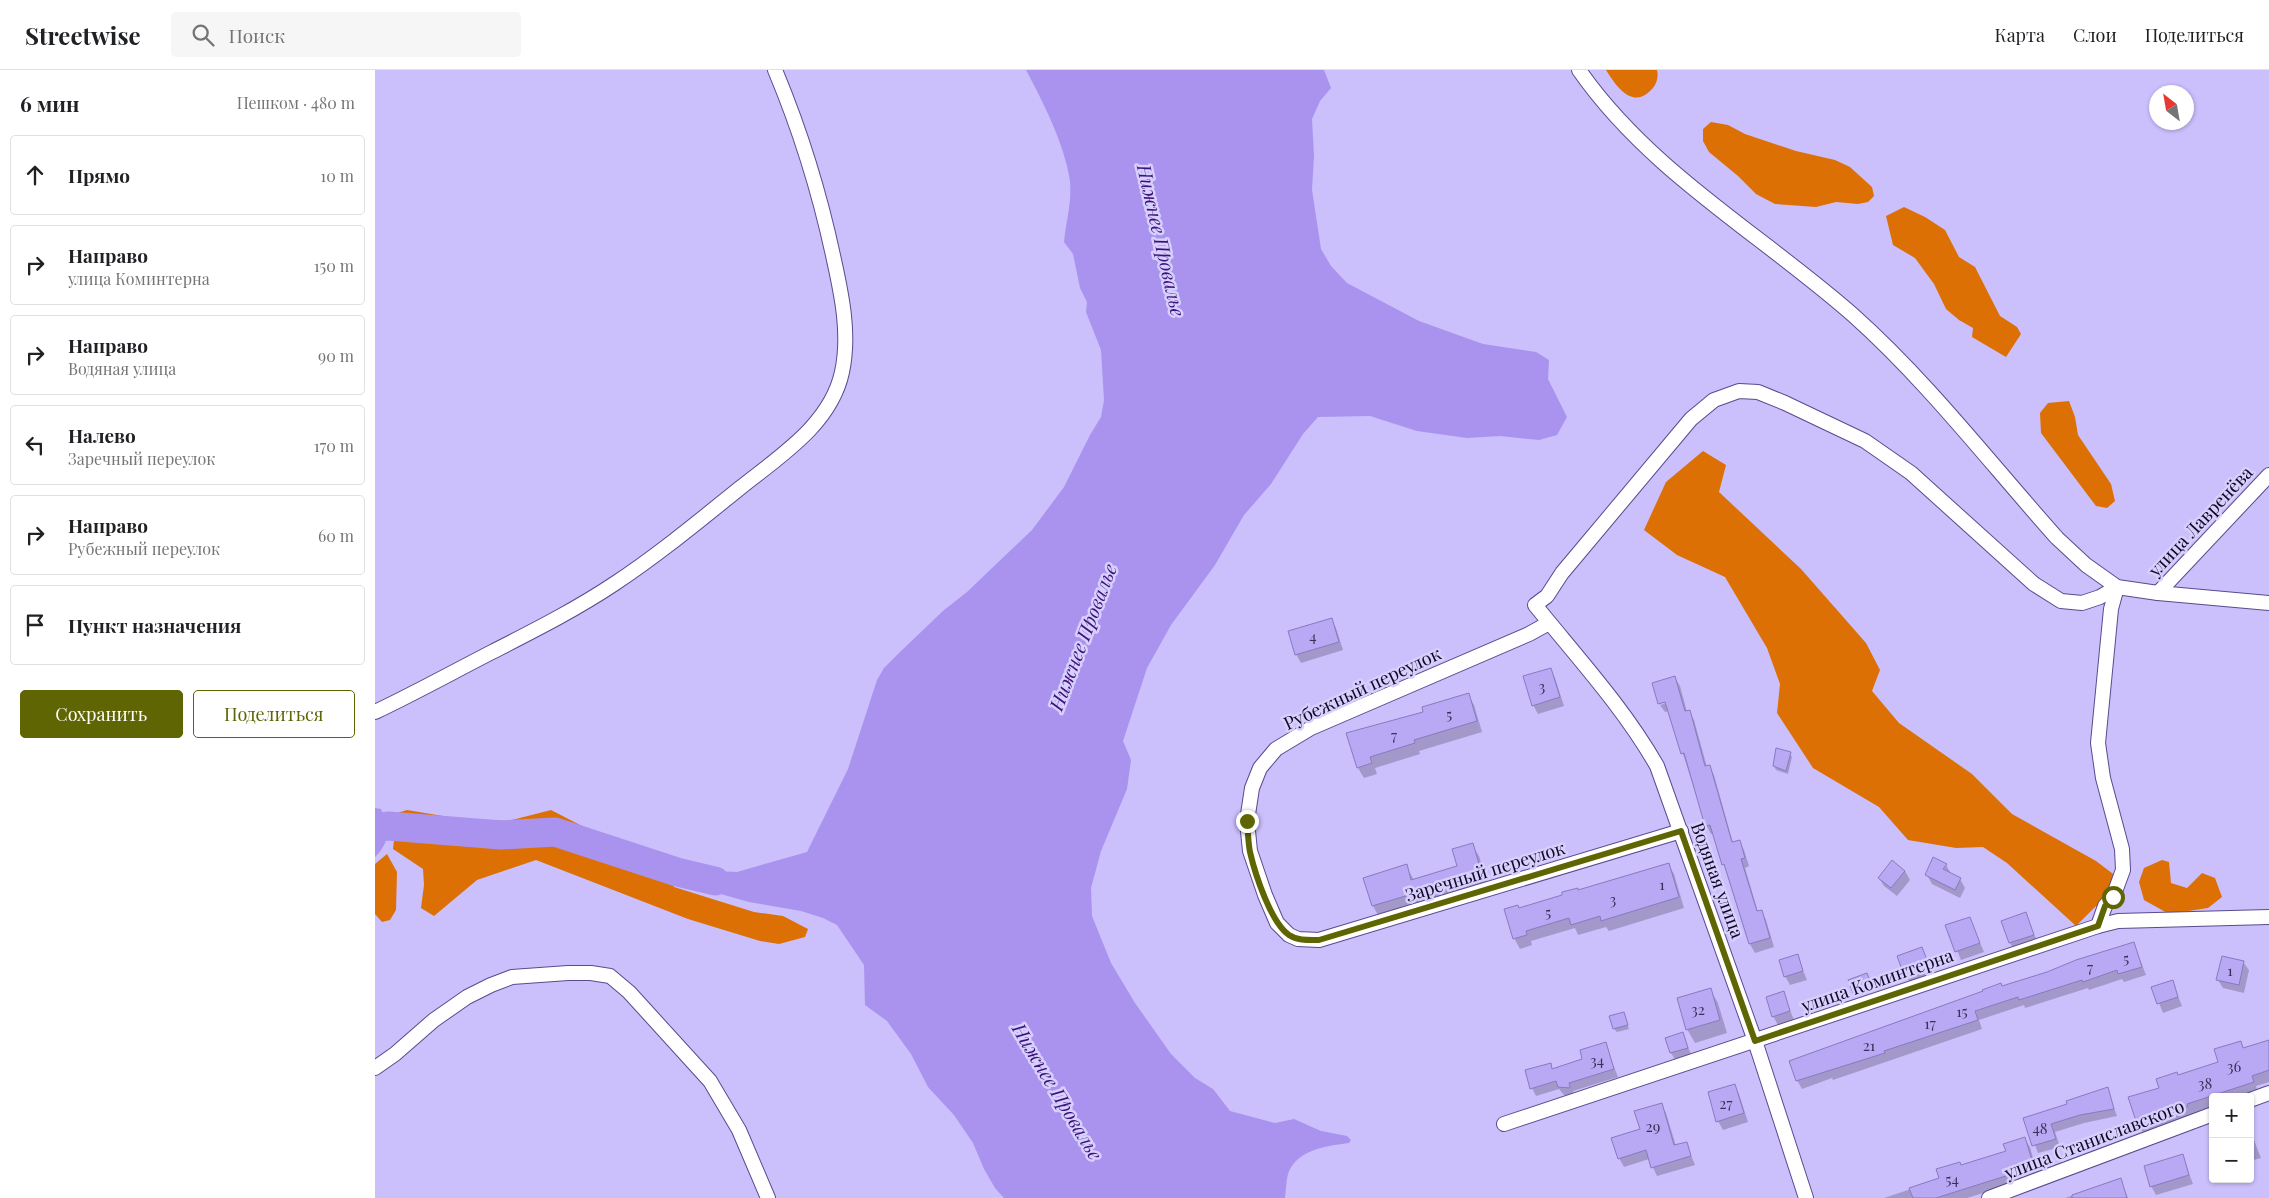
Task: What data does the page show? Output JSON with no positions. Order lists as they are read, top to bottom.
{
  "streets": {
    "street": [
      "улица Лавренёва",
      "Рубежный переулок",
      "Заречный переулок",
      "Водяная улица",
      "улица Коминтерна",
      "улица Станиславского"
    ]
  },
  "crossings": [
    ["Рубежный переулок", "Заречный переулок"],
    ["Рубежный переулок", "Водяная улица"],
    ["Заречный переулок", "Водяная улица"],
    ["Водяная улица", "улица Коминтерна"]
  ],
  "water": ["Нижнее Провалье"],
  "house_numbers": [
    "4",
    "3",
    "5",
    "7",
    "1",
    "3",
    "5",
    "5",
    "7",
    "1",
    "32",
    "15",
    "17",
    "21",
    "34",
    "36",
    "38",
    "27",
    "29",
    "48",
    "54"
  ],
  "north": "top left",
  "page": {
    "header": "Streetwise",
    "search": "Поиск",
    "nav": ["Карта", "Слои", "Поделиться"],
    "heading": ["6 мин", "Пешком · 480 m"],
    "list": [
      ["Прямо", "10 m"],
      ["Направо", "улица Коминтерна", "150 m"],
      ["Направо", "Водяная улица", "90 m"],
      ["Налево", "Заречный переулок", "170 m"],
      ["Направо", "Рубежный переулок", "60 m"],
      "Пункт назначения"
    ],
    "buttons": ["Сохранить", "Поделиться"],
    "map_buttons": ["+", "−"]
  }
}
